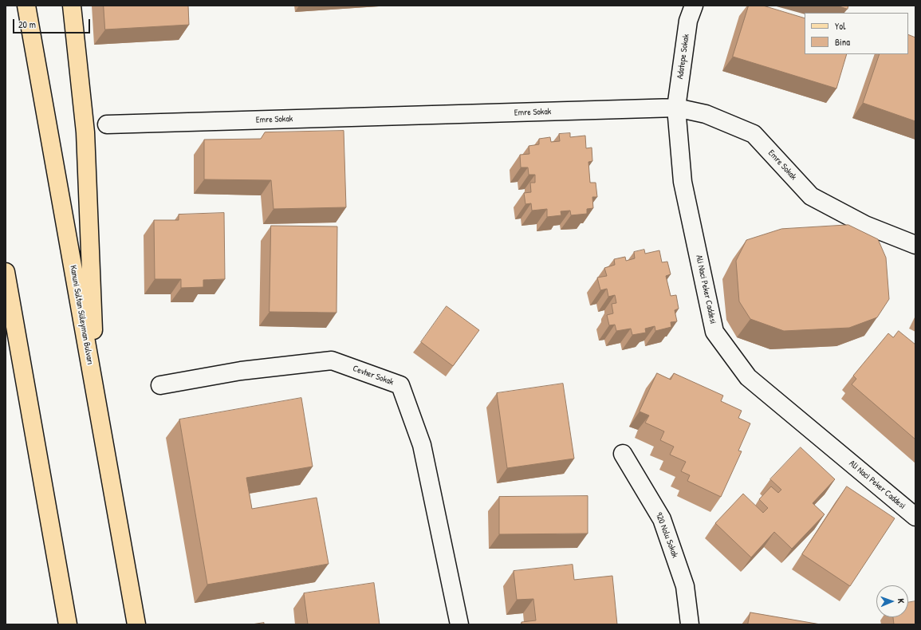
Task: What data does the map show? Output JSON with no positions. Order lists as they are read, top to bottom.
{
  "streets": {
    "main road": ["Kanuni Sultan Süleyman Bulvarı"],
    "street": [
      "Adatepe Sokak",
      "Emre Sokak",
      "Ali Naci Peker Caddesi",
      "Cevher Sokak",
      "920 Nolu Sokak"
    ]
  },
  "crossings": [
    ["Adatepe Sokak", "Emre Sokak"],
    ["Adatepe Sokak", "Ali Naci Peker Caddesi"],
    ["Emre Sokak", "Ali Naci Peker Caddesi"]
  ],
  "legend": ["Yol", "Bina"],
  "scale_bar": "20 m",
  "north": "right"
}
